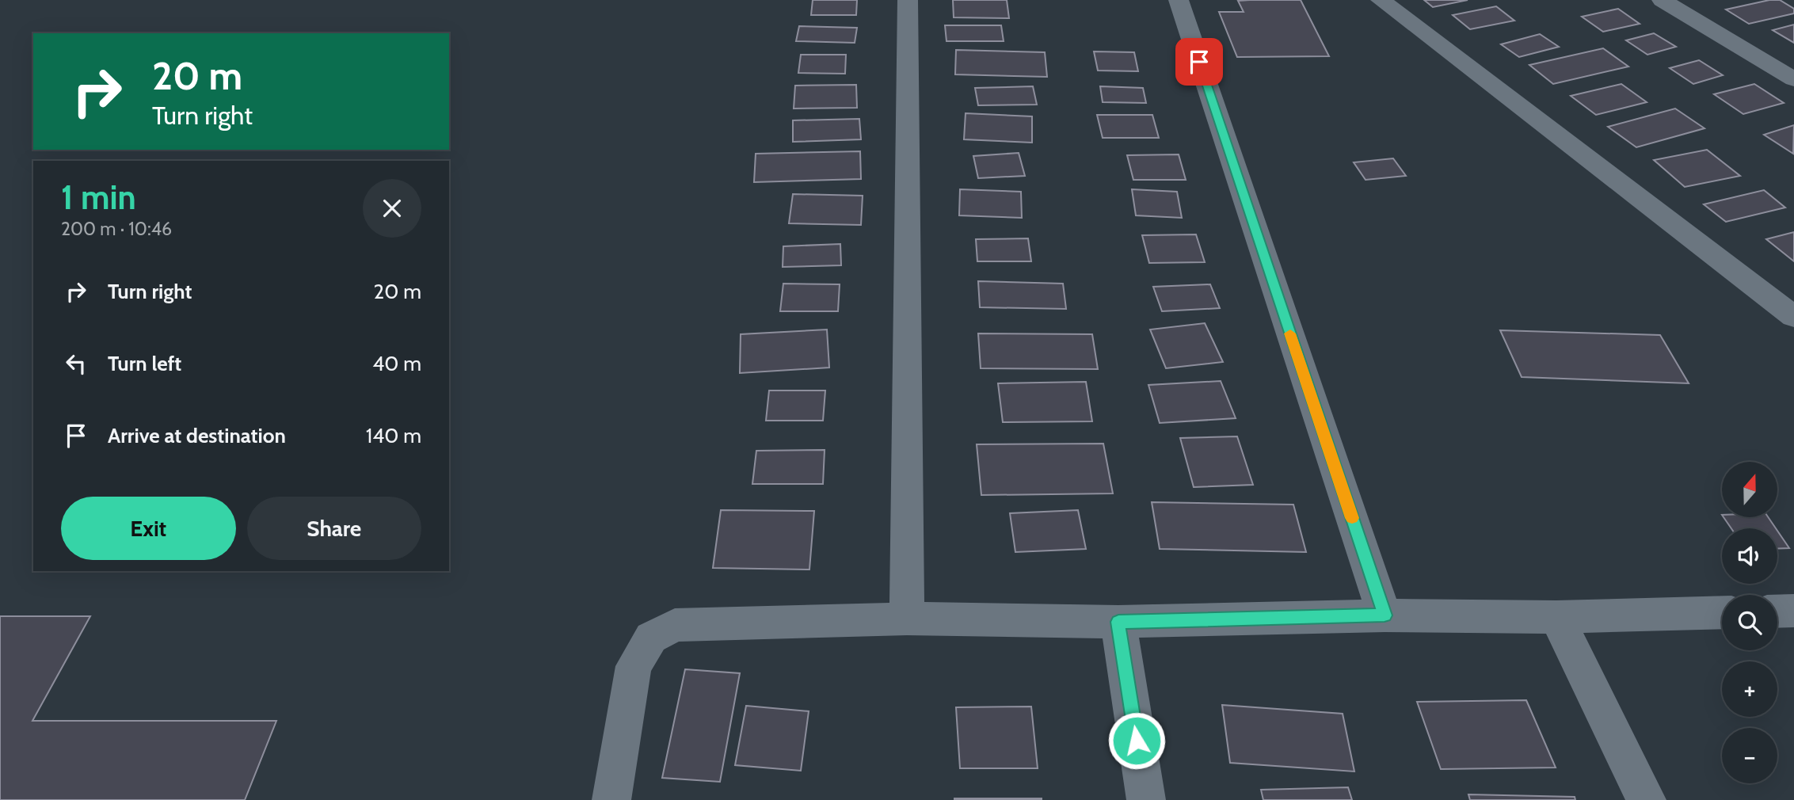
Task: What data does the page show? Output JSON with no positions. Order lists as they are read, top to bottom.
{
  "north": "top",
  "page": {
    "turn": ["20 m", "Turn right"],
    "heading": ["1 min", "200 m · 10:46"],
    "list": [
      {
        "name": "Turn right",
        "value": "20 m"
      },
      {
        "name": "Turn left",
        "value": "40 m"
      },
      {
        "name": "Arrive at destination",
        "value": "140 m"
      }
    ],
    "map_buttons": ["+", "−"],
    "buttons": ["Exit", "Share"]
  }
}
